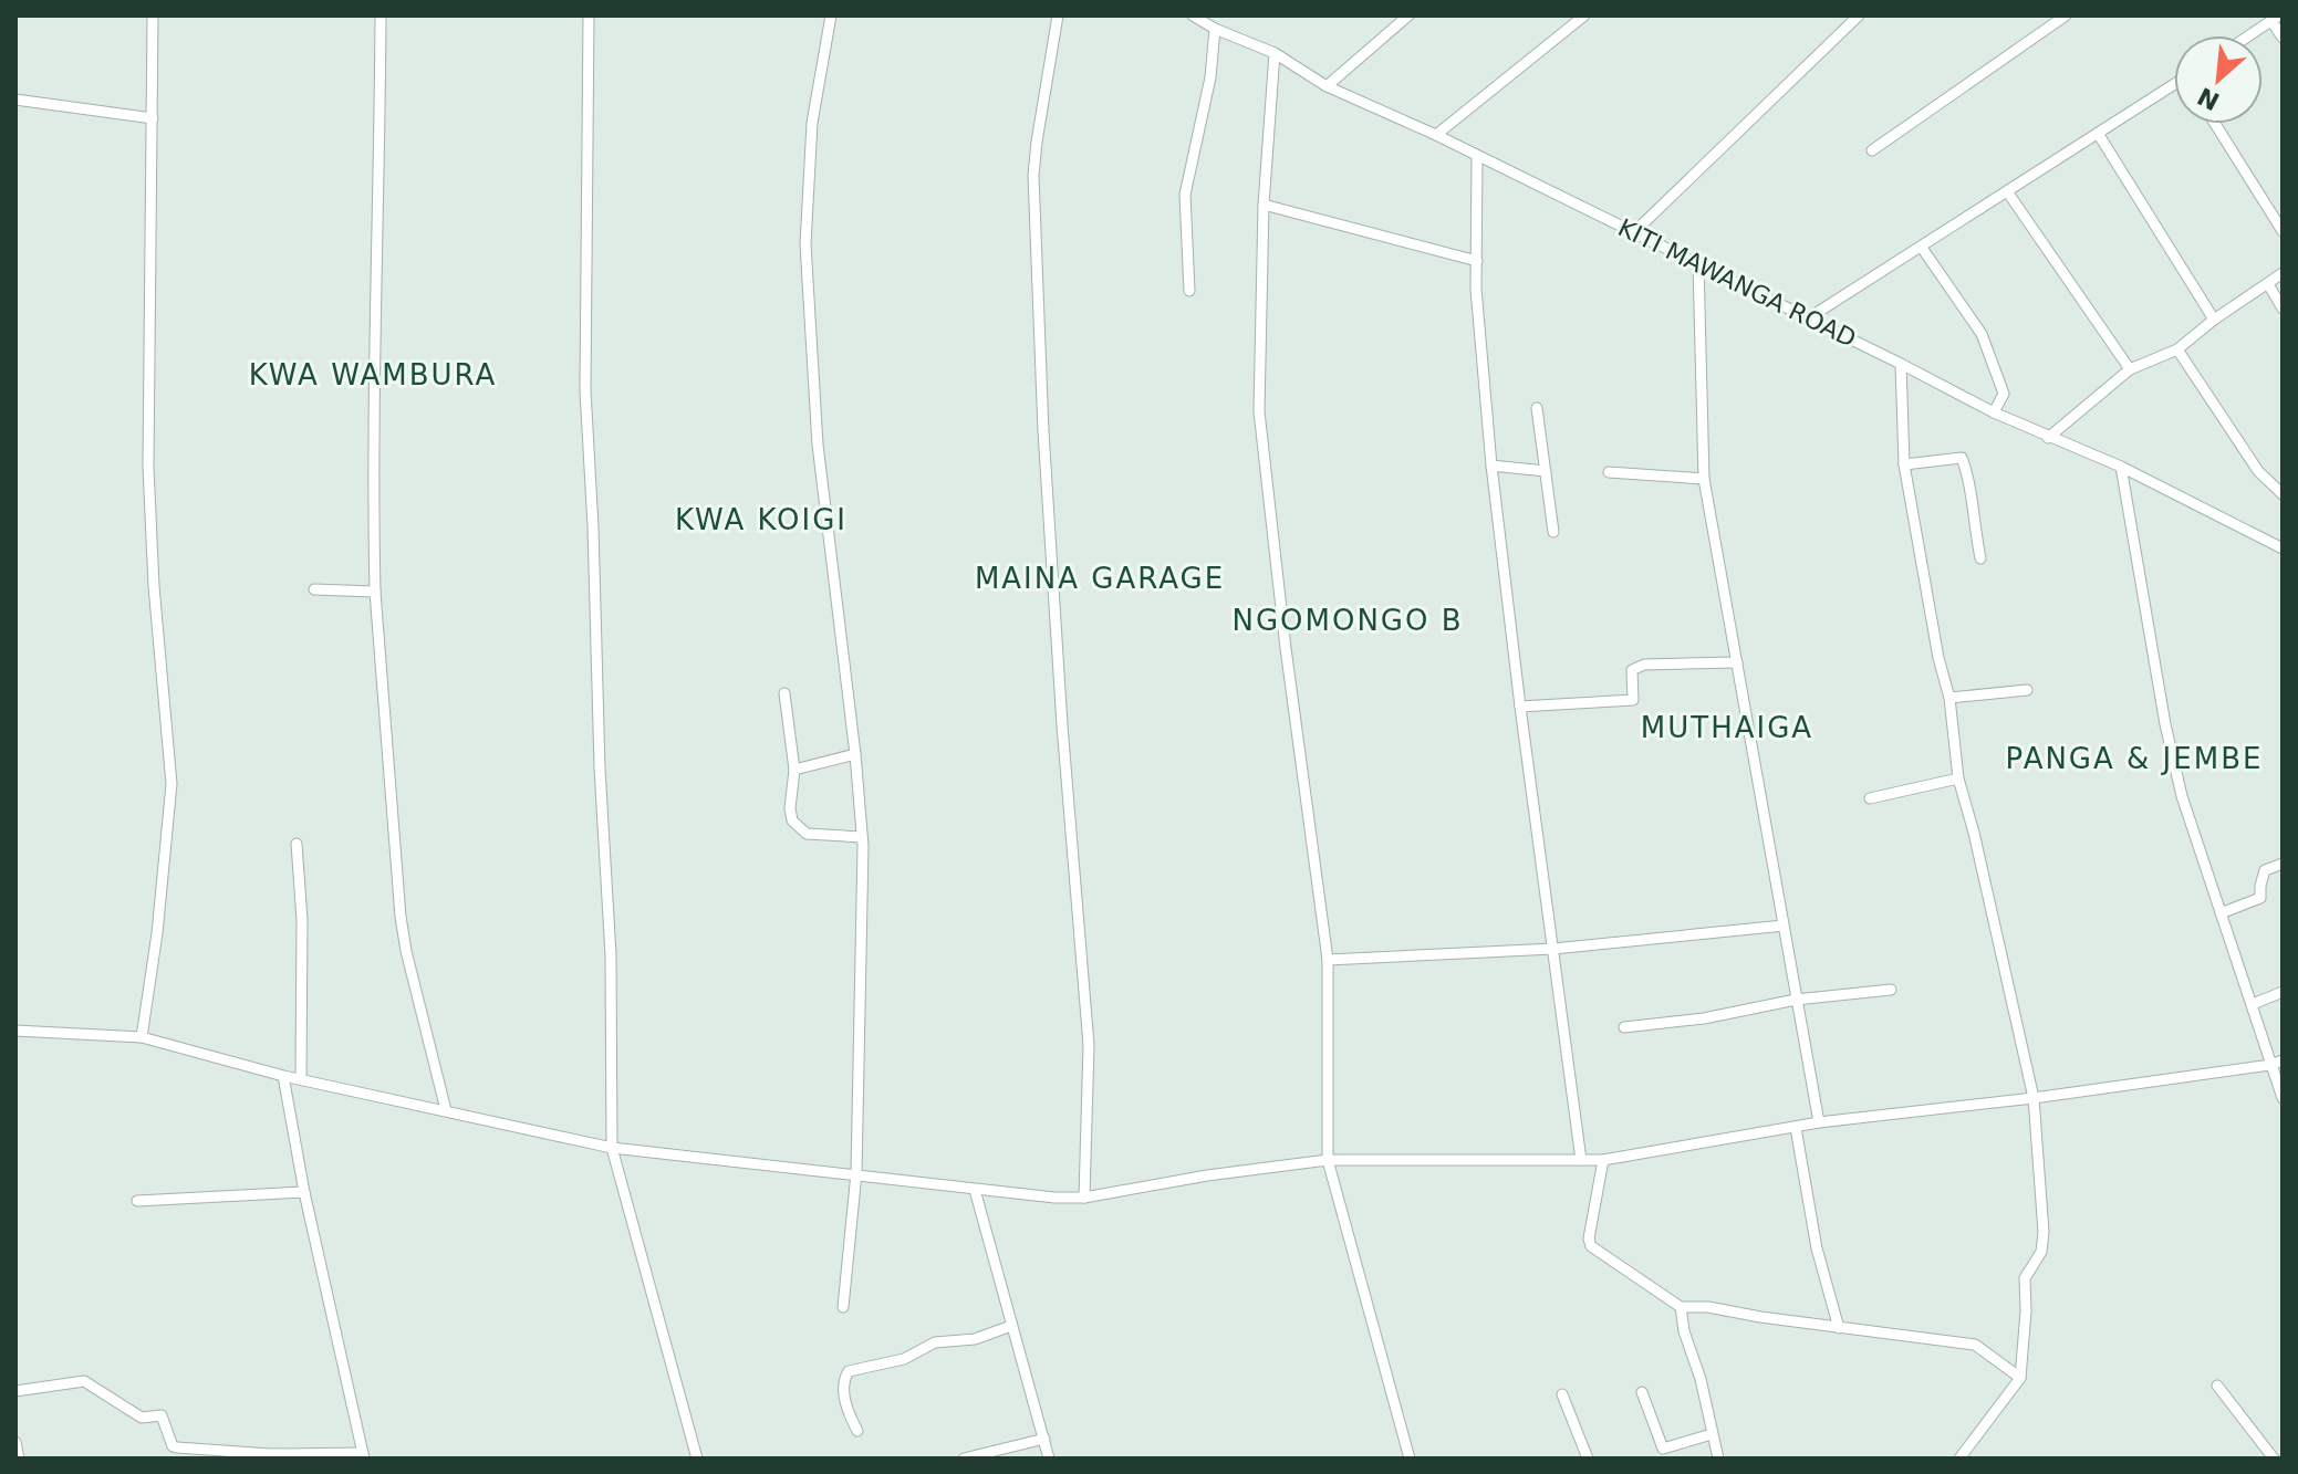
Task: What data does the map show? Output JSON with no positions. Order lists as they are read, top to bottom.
{
  "streets": {
    "street": ["KITI MAWANGA ROAD"]
  },
  "districts": [
    "KWA WAMBURA",
    "KWA KOIGI",
    "MAINA GARAGE",
    "NGOMONGO B",
    "MUTHAIGA",
    "PANGA & JEMBE"
  ],
  "north": "bottom left"
}
